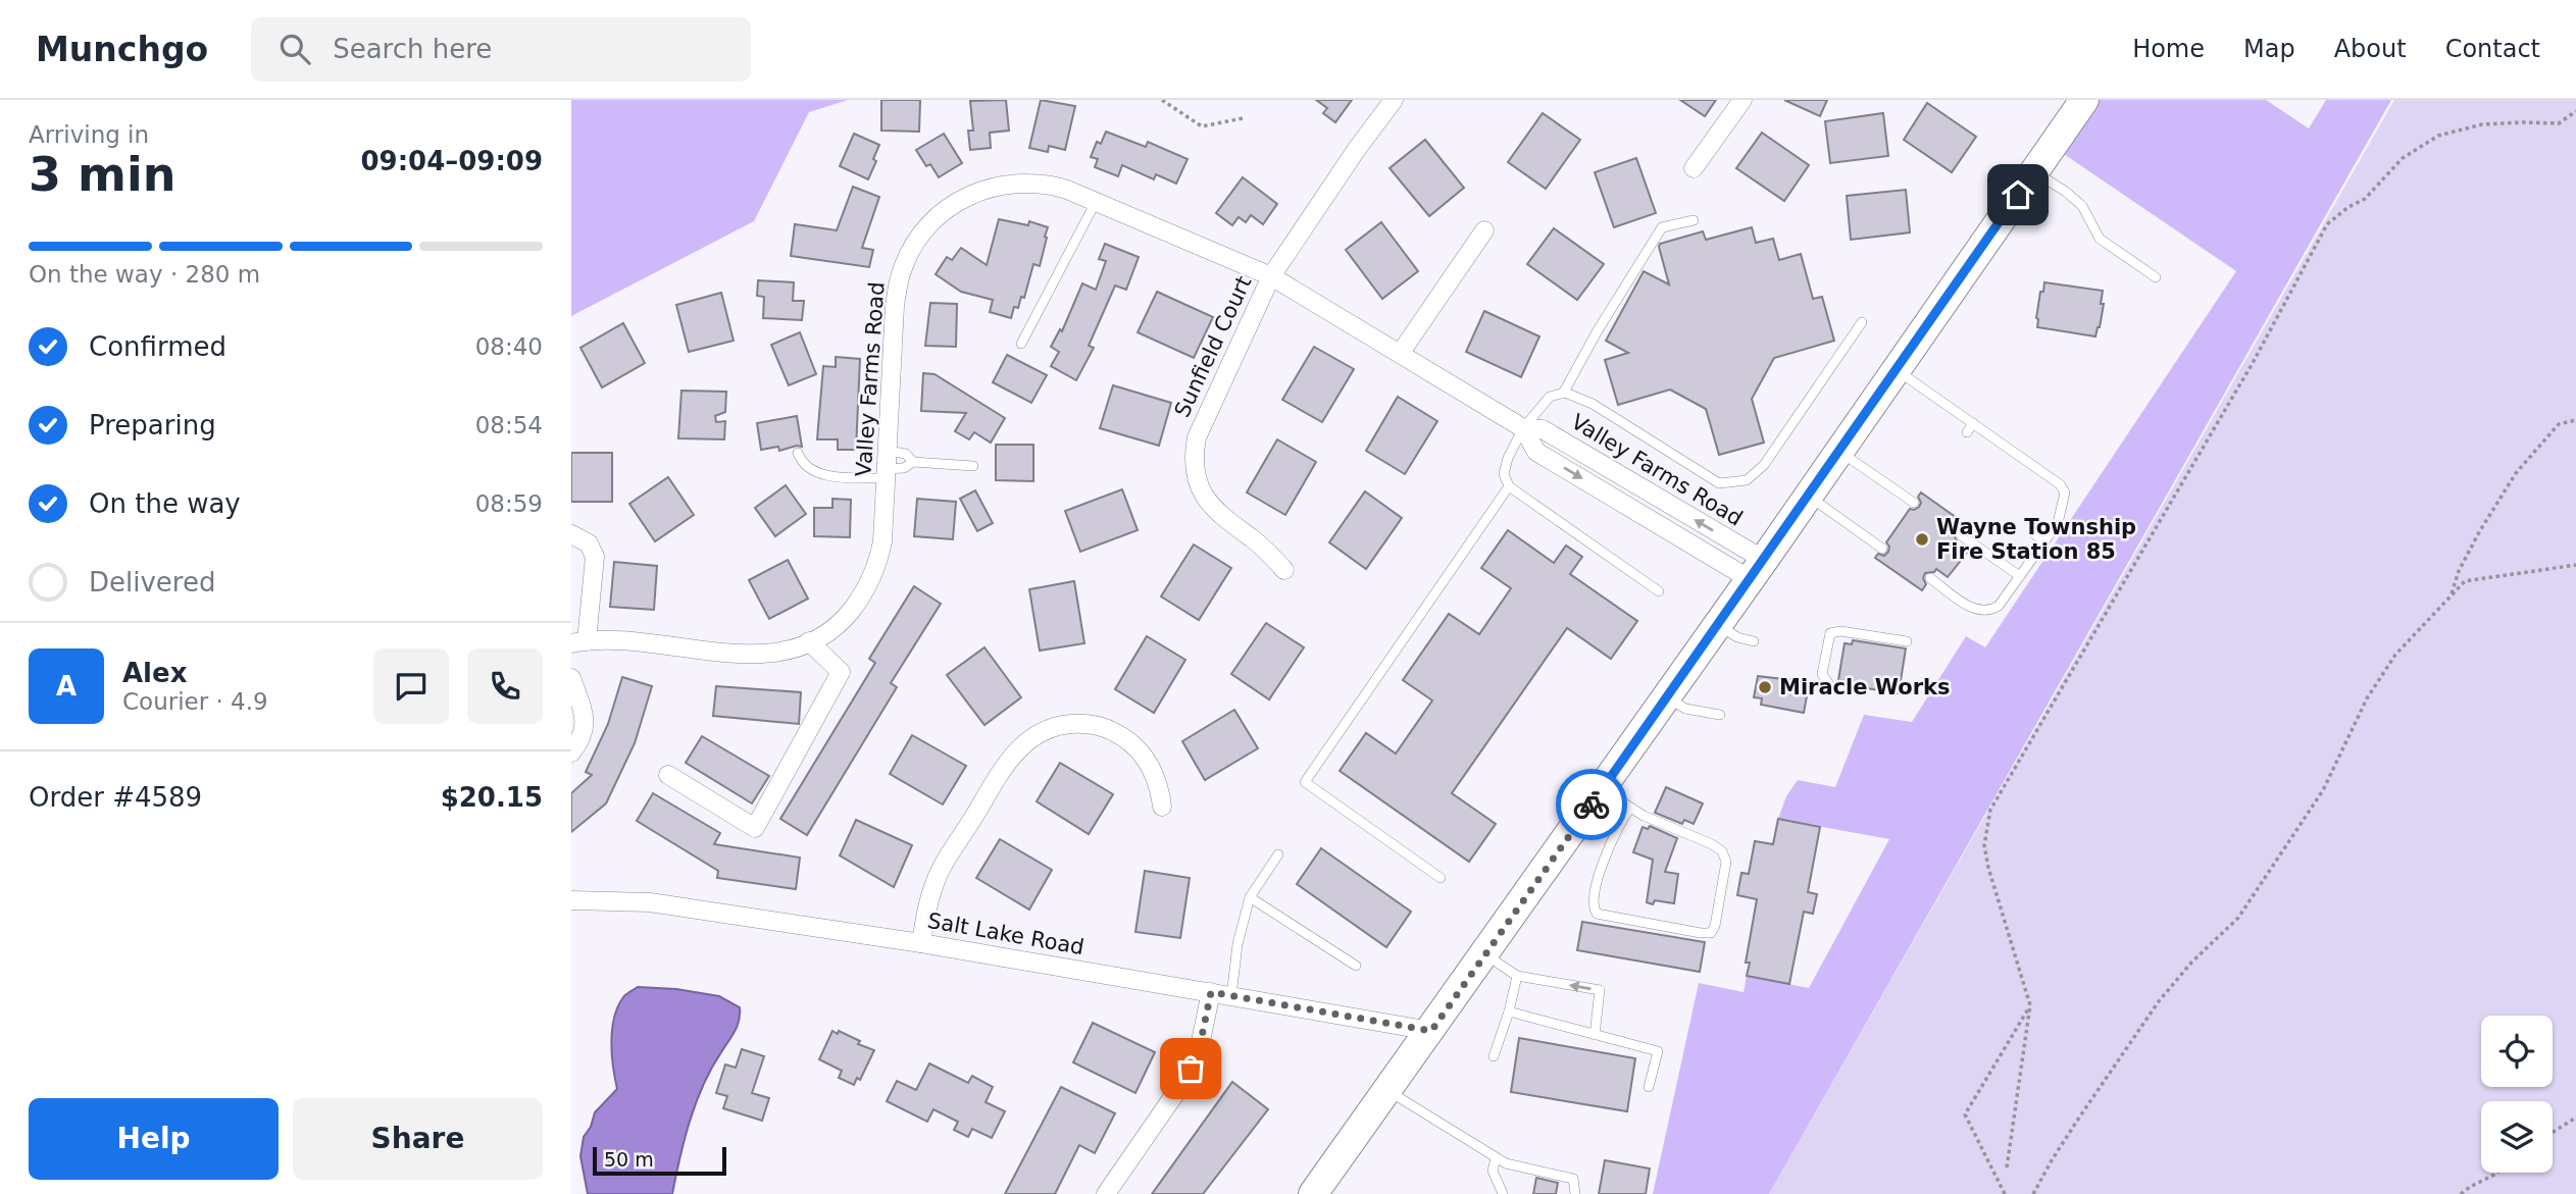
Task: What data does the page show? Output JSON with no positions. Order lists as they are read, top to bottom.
{
  "streets": {
    "street": ["Sunfield Court", "Valley Farms Road", "Salt Lake Road"]
  },
  "crossings": [
    ["Sunfield Court", "Valley Farms Road"]
  ],
  "places": ["Wayne Township Fire Station 85", "Miracle Works"],
  "scale_bar": "50 m",
  "page": {
    "header": "Munchgo",
    "search": "Search here",
    "nav": [
      "Home",
      "Map",
      "About",
      "Contact"
    ],
    "heading": ["3 min", "Arriving in", "09:04–09:09"],
    "panel": [
      "Alex",
      "Courier · 4.9",
      "Order #4589",
      "$20.15"
    ],
    "bar": "On the way · 280 m",
    "list": [
      ["Confirmed", "08:40"],
      ["Preparing", "08:54"],
      ["On the way", "08:59"],
      "Delivered"
    ],
    "round": "A",
    "buttons": ["Help", "Share"],
    "scale": "50 m"
  }
}
